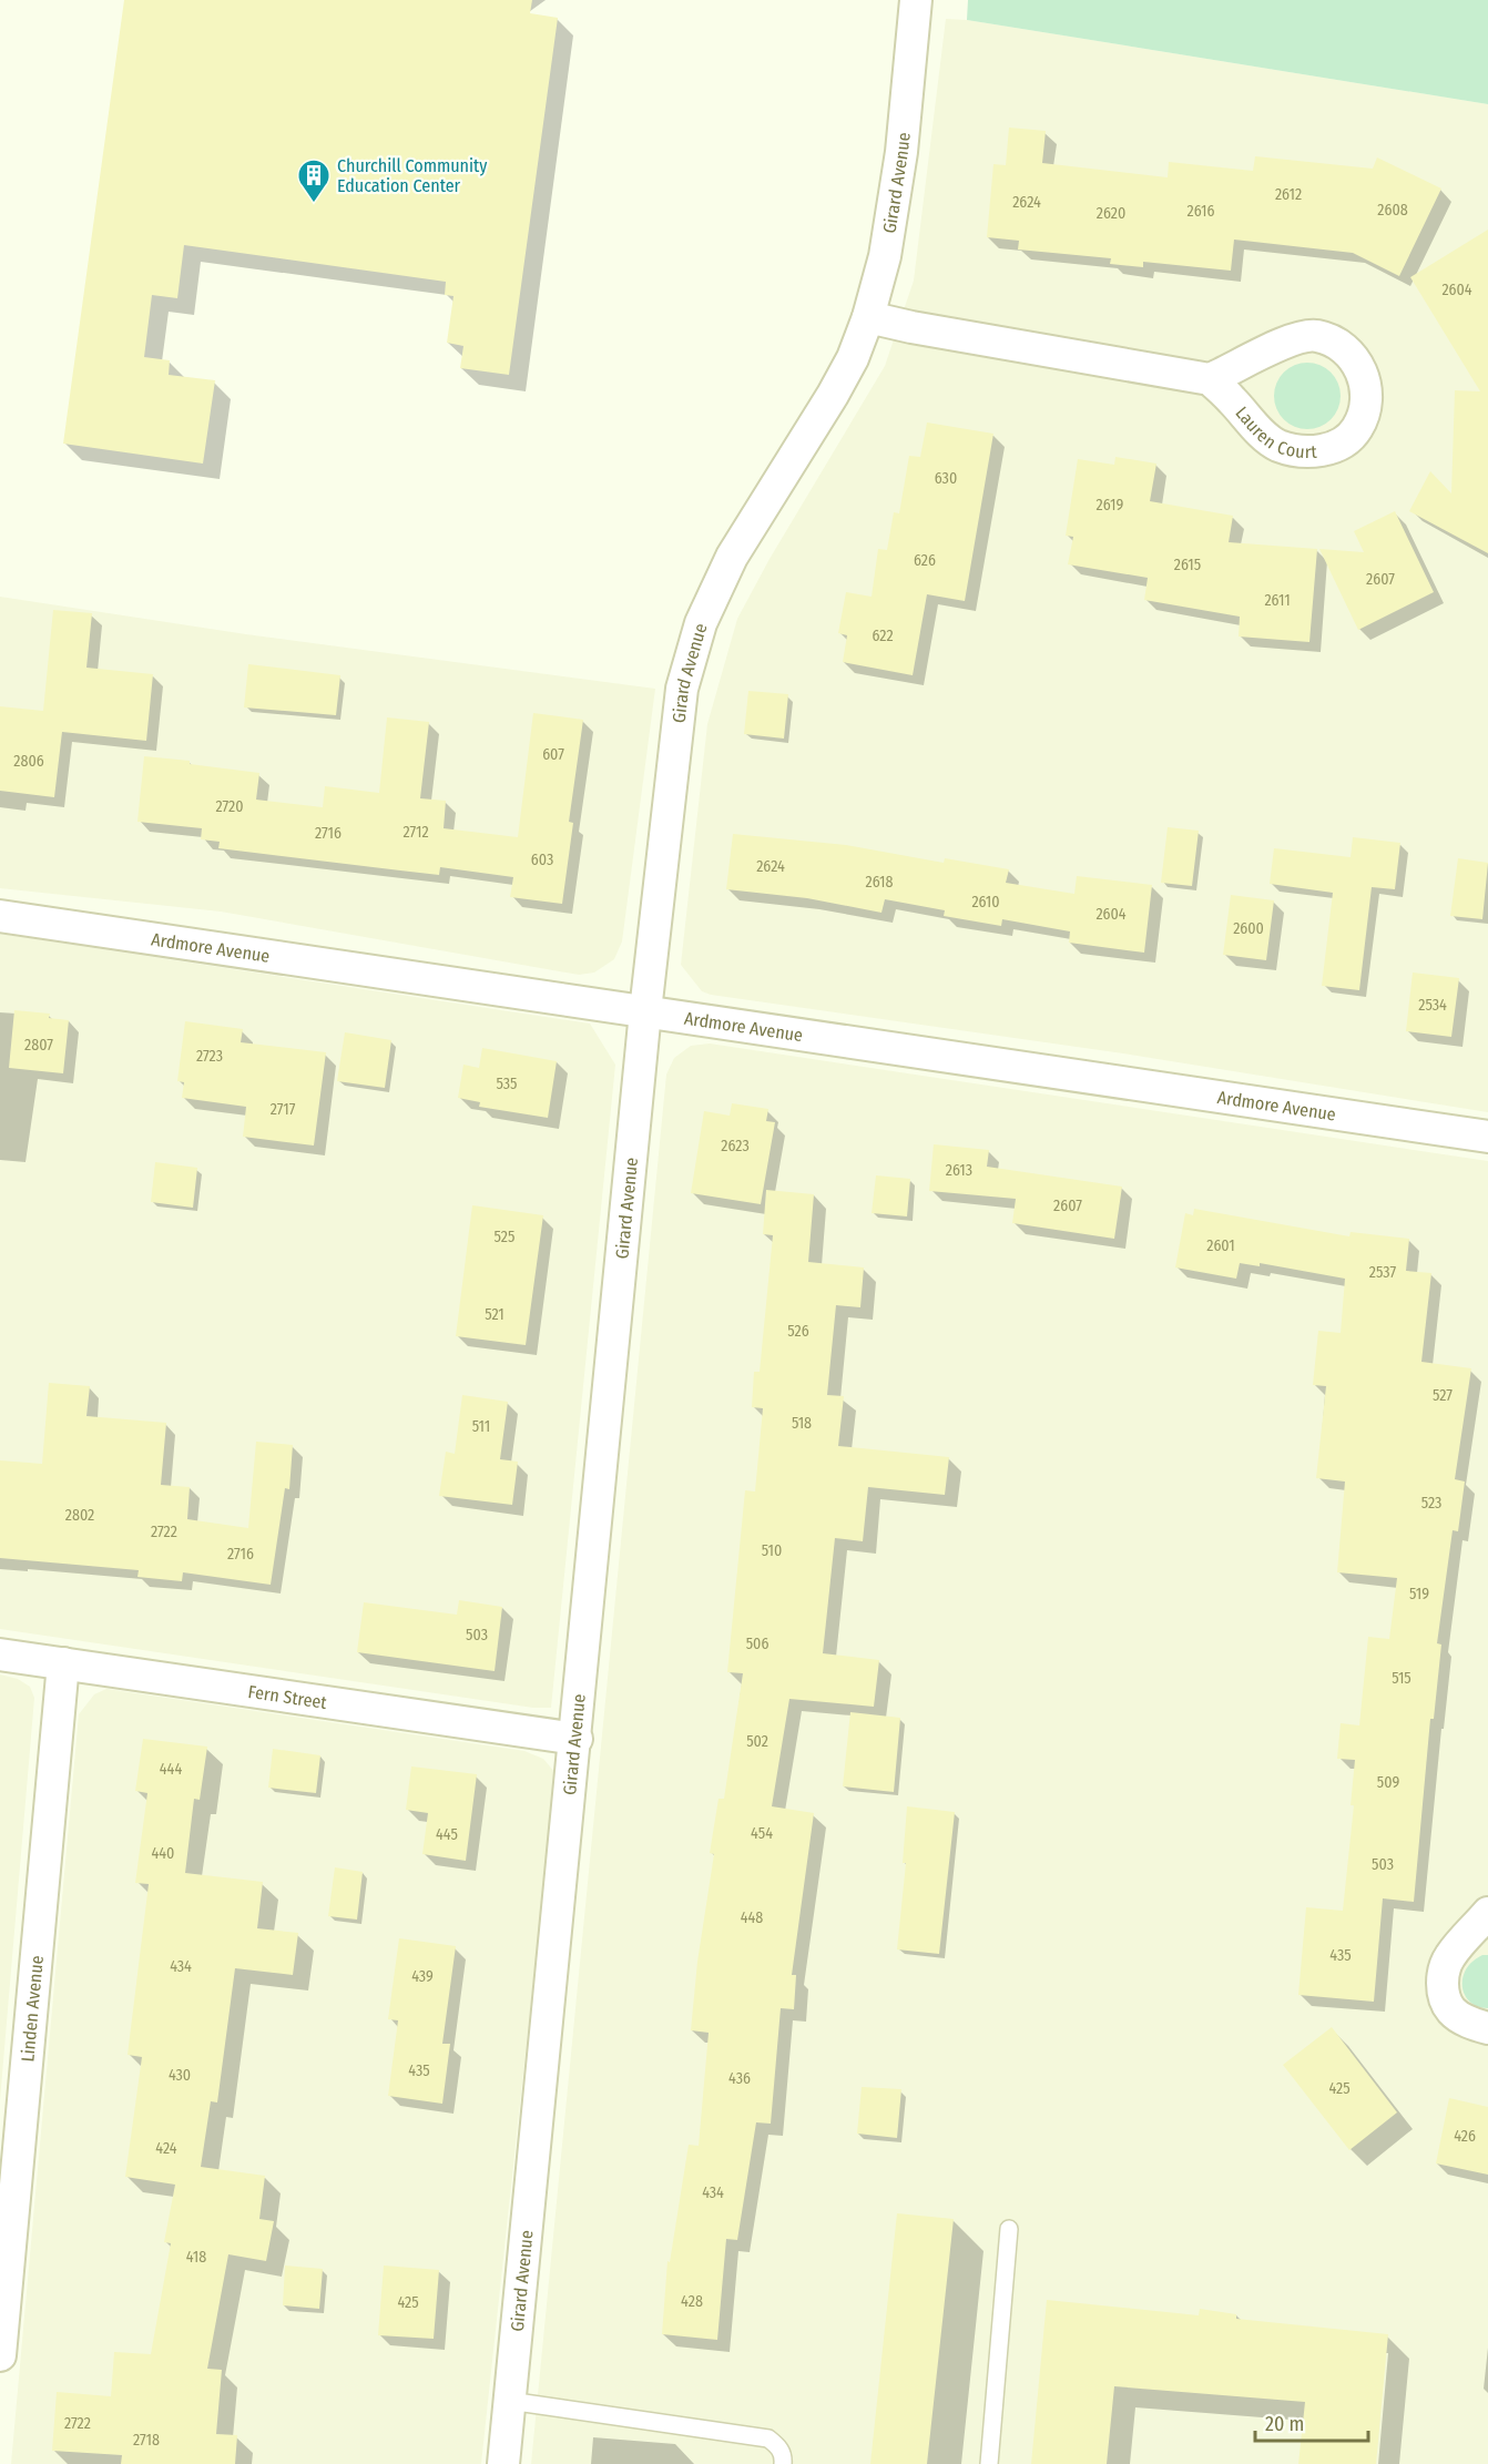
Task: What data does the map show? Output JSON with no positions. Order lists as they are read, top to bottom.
{
  "streets": {
    "street": [
      "Girard Avenue",
      "Lauren Court",
      "Ardmore Avenue",
      "Fern Street",
      "Linden Avenue"
    ]
  },
  "crossings": [
    ["Girard Avenue", "Ardmore Avenue"],
    ["Girard Avenue", "Fern Street"],
    ["Fern Street", "Linden Avenue"]
  ],
  "places": {
    "building": ["Churchill Community Education Center"]
  },
  "house_numbers": [
    "2612",
    "2624",
    "2608",
    "2616",
    "2620",
    "2604",
    "630",
    "2619",
    "626",
    "2615",
    "2607",
    "2611",
    "622",
    "607",
    "2806",
    "2720",
    "2712",
    "2716",
    "603",
    "2624",
    "2618",
    "2610",
    "2604",
    "2600",
    "2534",
    "2807",
    "2723",
    "535",
    "2717",
    "2623",
    "2613",
    "2607",
    "525",
    "2601",
    "2537",
    "521",
    "526",
    "527",
    "518",
    "511",
    "523",
    "2802",
    "2722",
    "510",
    "2716",
    "519",
    "503",
    "506",
    "515",
    "502",
    "444",
    "509",
    "454",
    "445",
    "440",
    "503",
    "448",
    "435",
    "434",
    "439",
    "435",
    "430",
    "436",
    "425",
    "426",
    "424",
    "434",
    "418",
    "428",
    "425",
    "2722",
    "2718"
  ],
  "scale_bar": "20 m"
}
